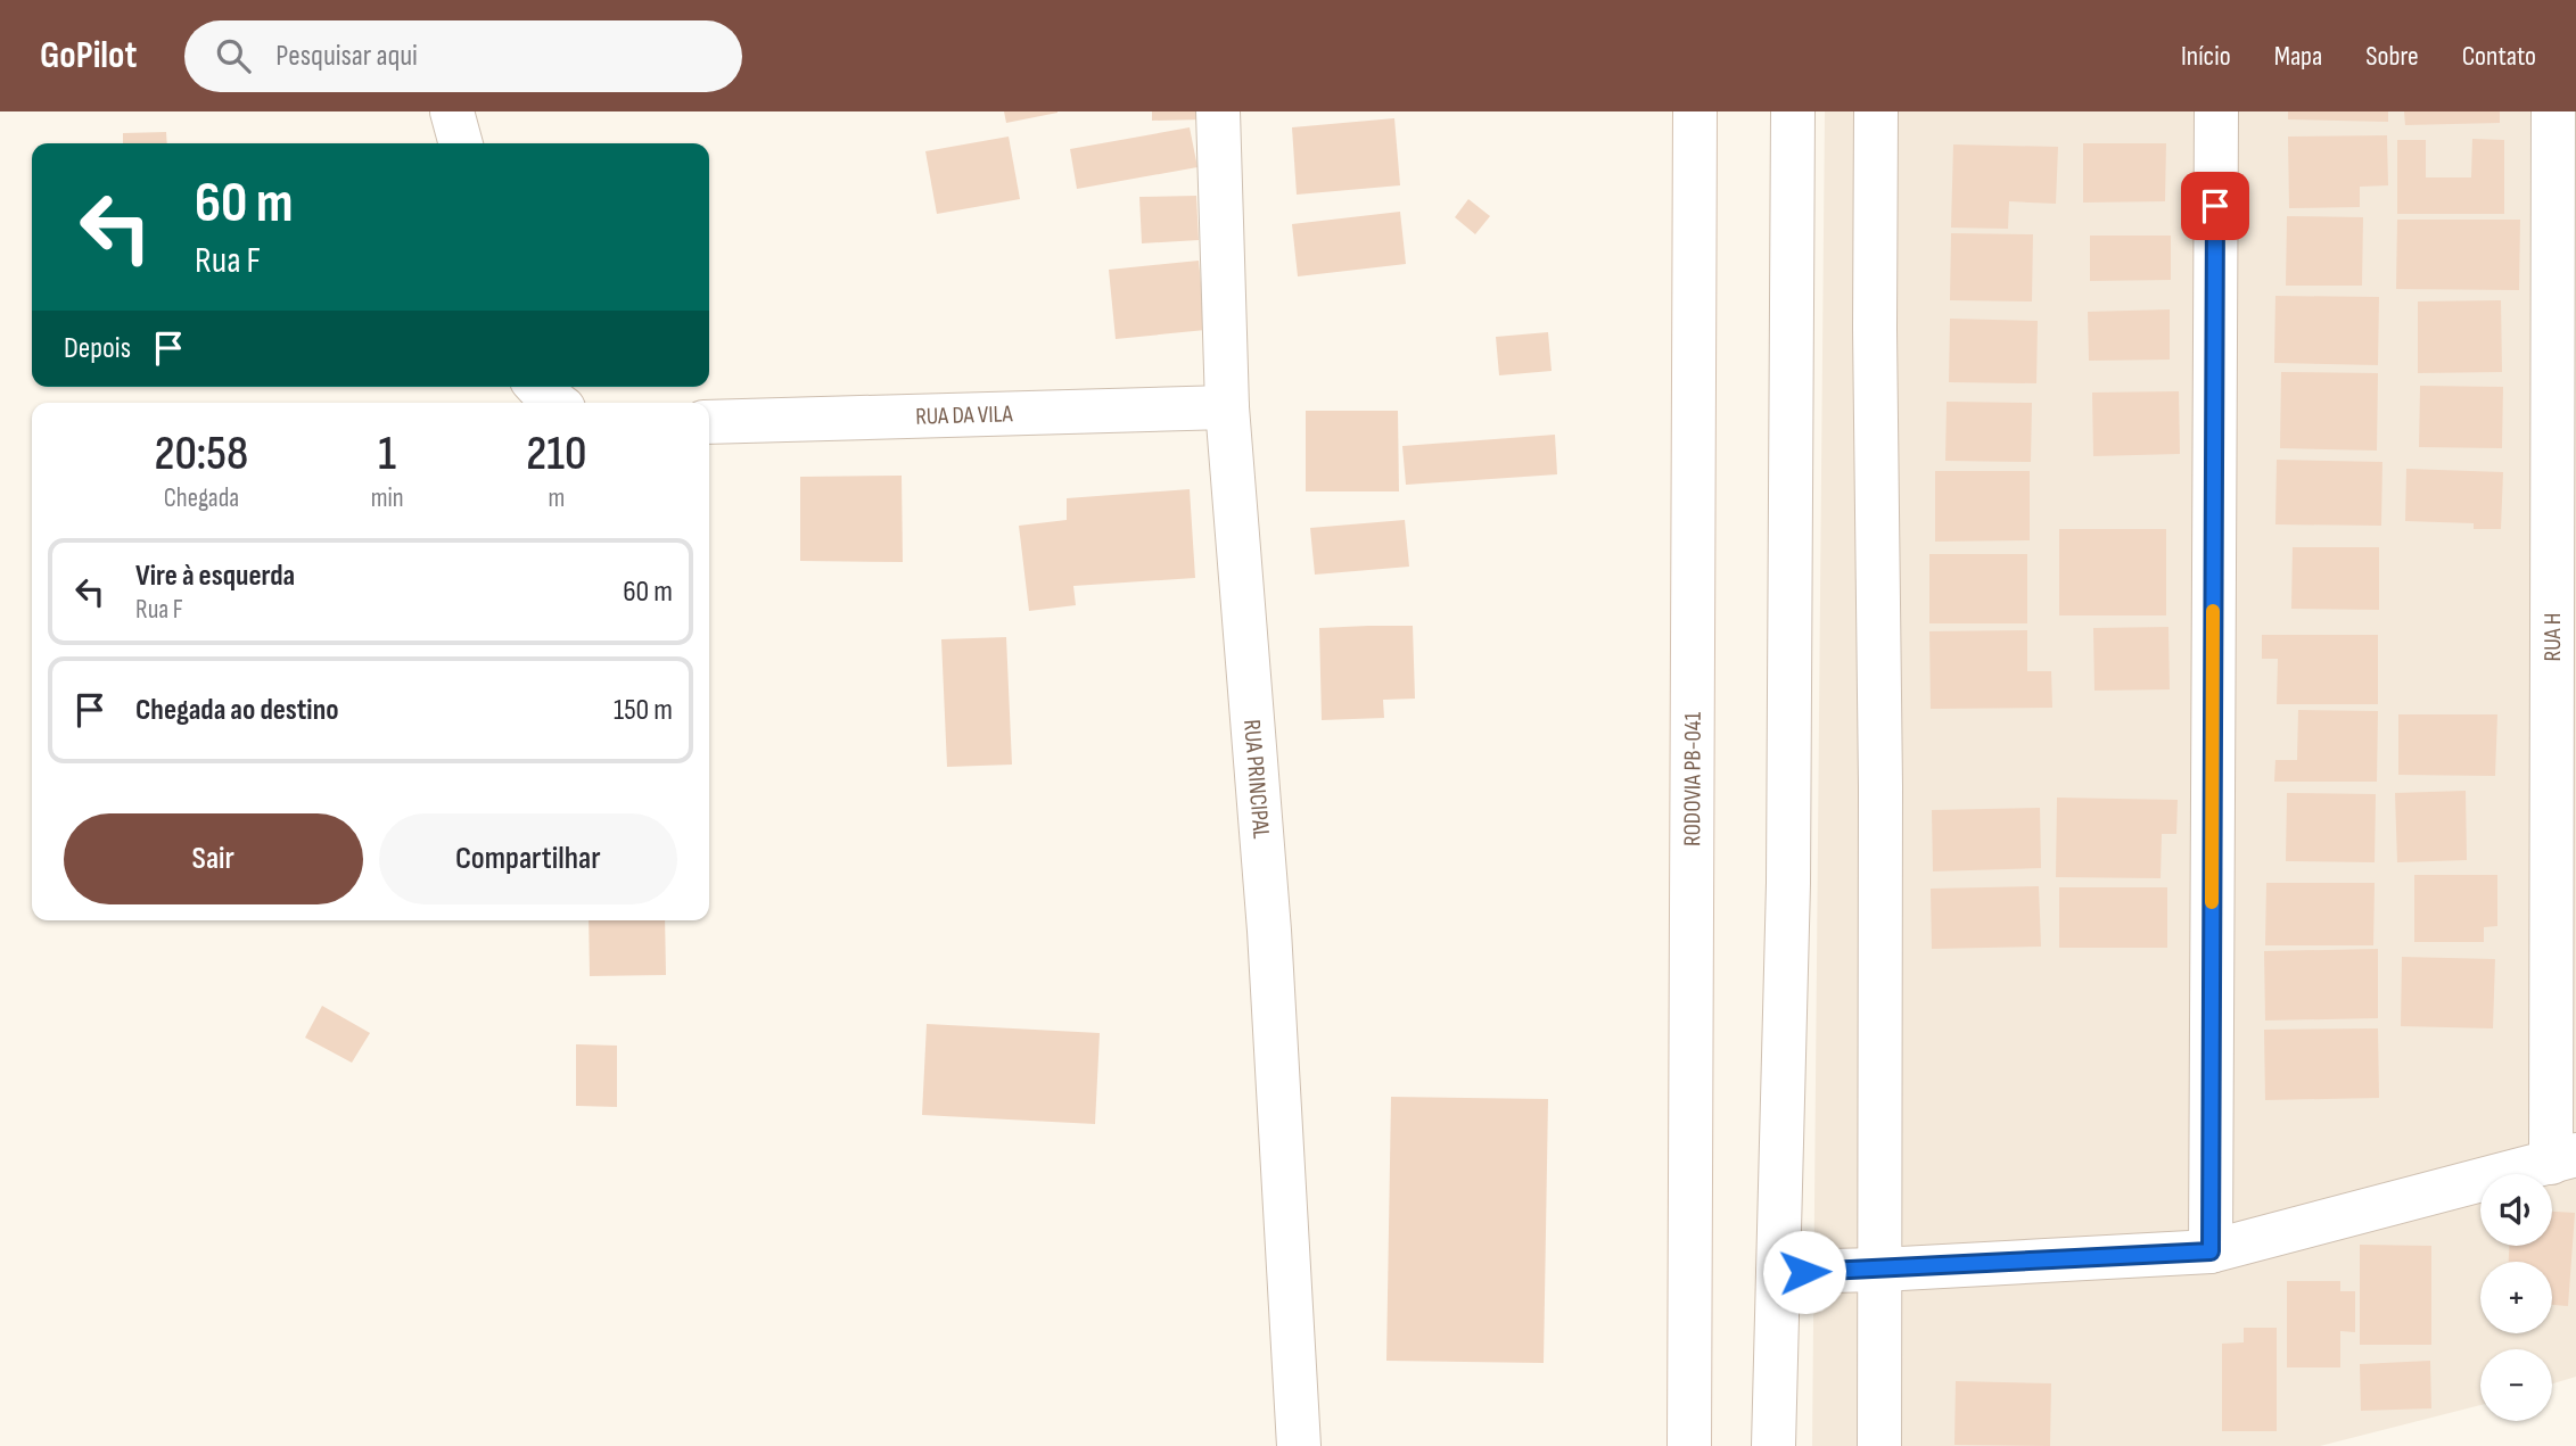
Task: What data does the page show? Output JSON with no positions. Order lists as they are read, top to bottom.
{
  "streets": {
    "street": [
      "RUA DA VILA",
      "RUA H",
      "RUA PRINCIPAL",
      "RODOVIA PB-041"
    ]
  },
  "crossings": [
    ["RUA DA VILA", "RUA PRINCIPAL"]
  ],
  "page": {
    "header": "GoPilot",
    "search": "Pesquisar aqui",
    "nav": [
      "Início",
      "Mapa",
      "Sobre",
      "Contato"
    ],
    "turn": ["60 m", "Rua F"],
    "then": "Depois",
    "eta": [
      "20:58",
      "Chegada",
      "1",
      "min",
      "210",
      "m"
    ],
    "list": [
      {
        "name": "Vire à esquerda",
        "note": "Rua F",
        "value": "60 m"
      },
      {
        "name": "Chegada ao destino",
        "value": "150 m"
      }
    ],
    "buttons": ["Sair", "Compartilhar"],
    "map_buttons": ["+", "−"]
  }
}
